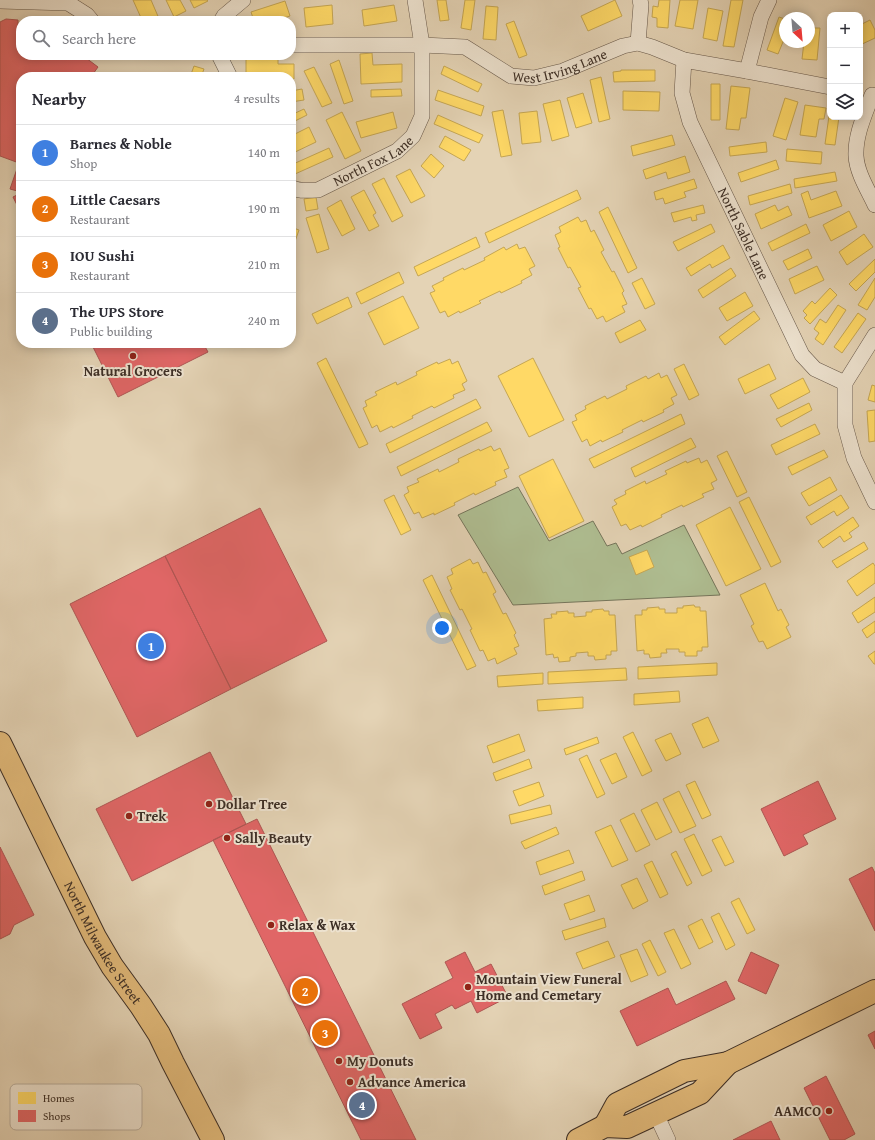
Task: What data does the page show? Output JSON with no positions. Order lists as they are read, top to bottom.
{
  "streets": {
    "main road": ["North Milwaukee Street"],
    "street": ["West Irving Lane", "North Fox Lane", "North Sable Lane"]
  },
  "crossings": [
    ["West Irving Lane", "North Fox Lane"]
  ],
  "places": [
    "Natural Grocers",
    "Dollar Tree",
    "Trek",
    "Sally Beauty",
    "Relax & Wax",
    "Mountain View Funeral Home and Cemetary",
    "My Donuts",
    "Advance America",
    "AAMCO"
  ],
  "legend": ["Homes", "Shops"],
  "north": "bottom right",
  "page": {
    "map_buttons": ["+", "−"],
    "search": "Search here",
    "heading": ["Nearby", "4 results"],
    "list": [
      {
        "mark": "1",
        "name": "Barnes & Noble",
        "note": "Shop",
        "value": "140 m"
      },
      {
        "mark": "2",
        "name": "Little Caesars",
        "note": "Restaurant",
        "value": "190 m"
      },
      {
        "mark": "3",
        "name": "IOU Sushi",
        "note": "Restaurant",
        "value": "210 m"
      },
      {
        "mark": "4",
        "name": "The UPS Store",
        "note": "Public building",
        "value": "240 m"
      }
    ],
    "pins": [
      "1",
      "2",
      "3",
      "4"
    ]
  }
}
